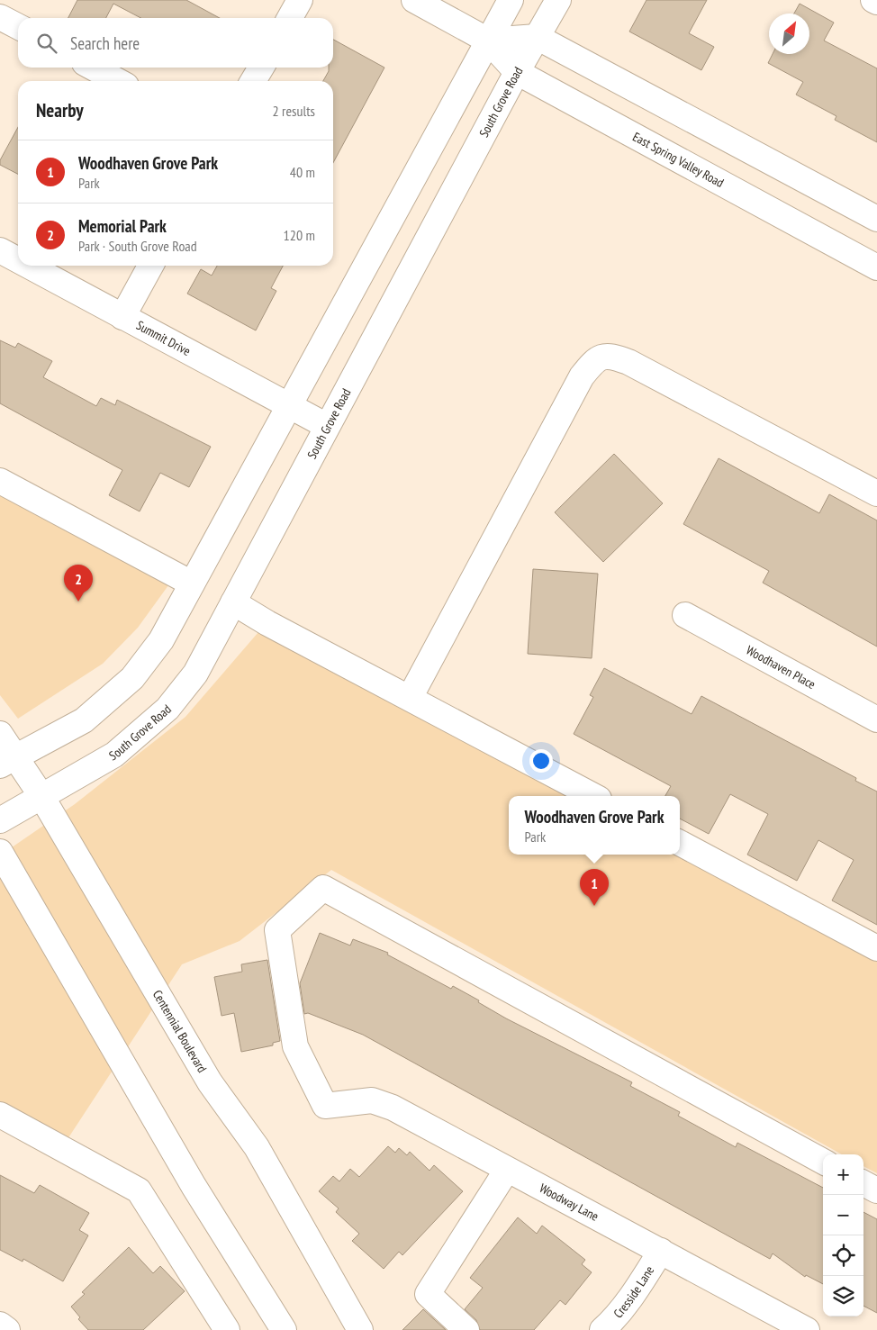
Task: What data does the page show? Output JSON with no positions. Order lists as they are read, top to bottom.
{
  "streets": {
    "main road": [
      "South Grove Road",
      "East Spring Valley Road",
      "Summit Drive",
      "Woodhaven Place",
      "Centennial Boulevard",
      "Woodway Lane",
      "Cresside Lane"
    ]
  },
  "crossings": [
    ["South Grove Road", "East Spring Valley Road"],
    ["South Grove Road", "Summit Drive"],
    ["South Grove Road", "Centennial Boulevard"],
    ["Woodway Lane", "Cresside Lane"]
  ],
  "north": "top right",
  "page": {
    "search": "Search here",
    "heading": ["Nearby", "2 results"],
    "list": [
      {
        "mark": "1",
        "name": "Woodhaven Grove Park",
        "note": "Park",
        "value": "40 m"
      },
      {
        "mark": "2",
        "name": "Memorial Park",
        "note": "Park · South Grove Road",
        "value": "120 m"
      }
    ],
    "pins": ["2", "1"],
    "popup": ["Woodhaven Grove Park", "Park"],
    "map_buttons": ["+", "−"]
  }
}
